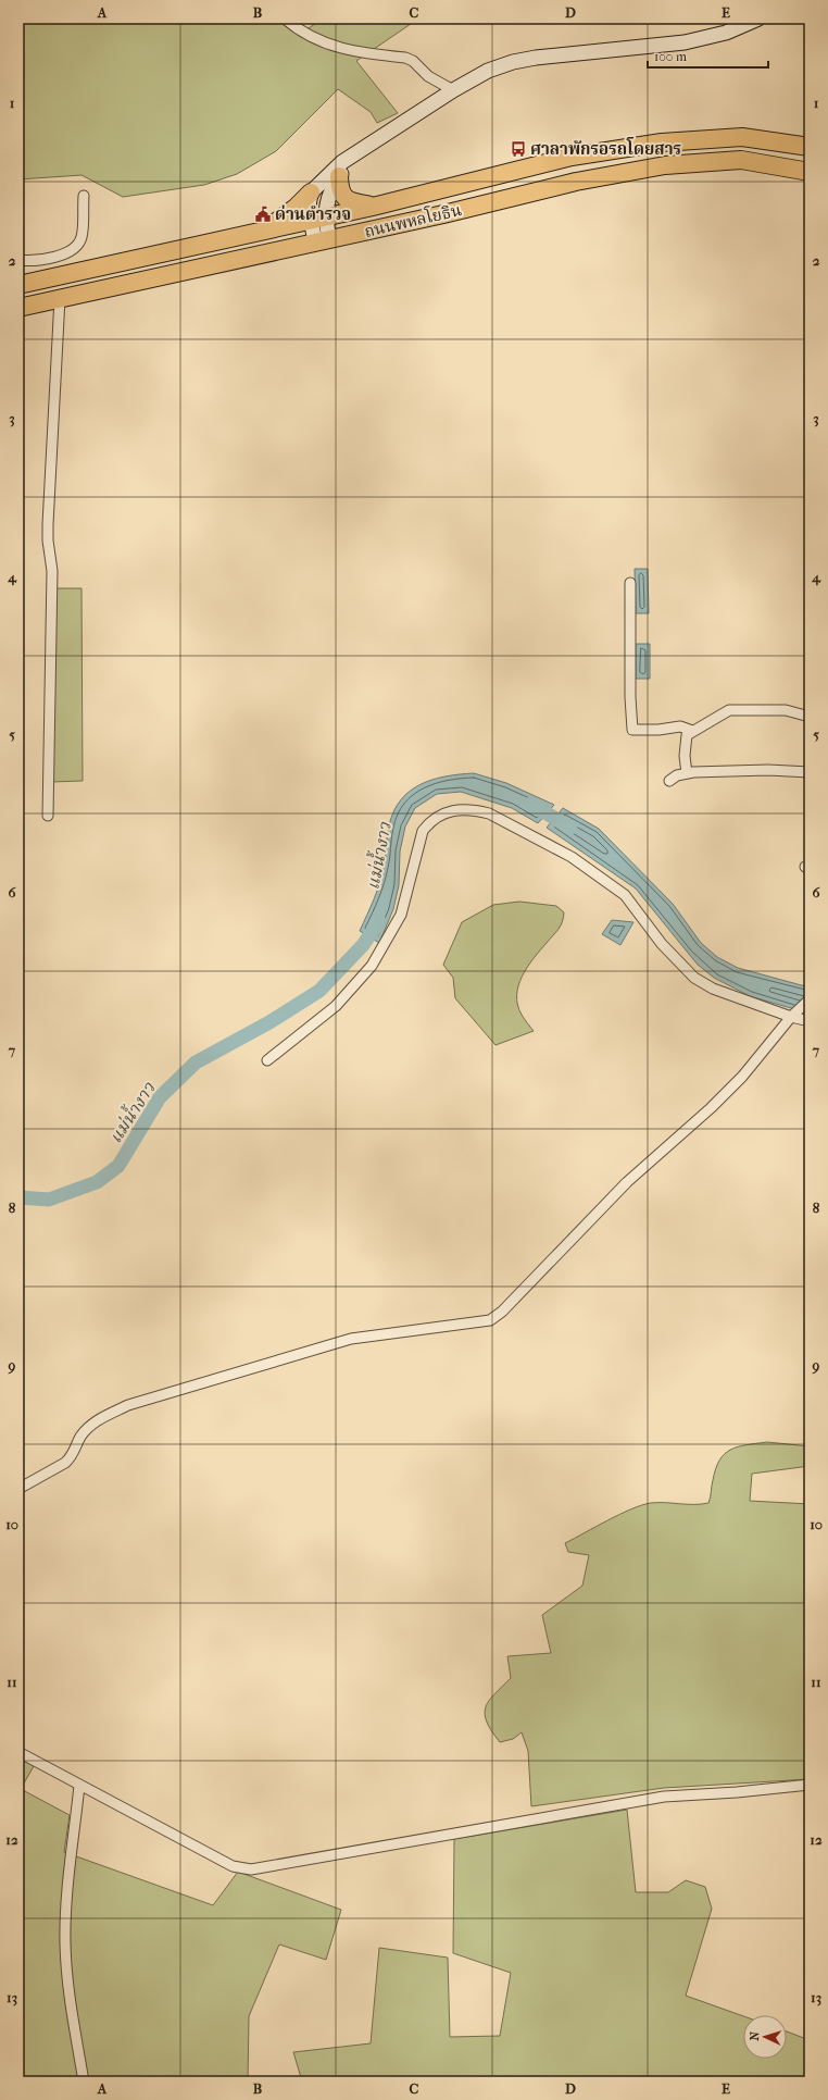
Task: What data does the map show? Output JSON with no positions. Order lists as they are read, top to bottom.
{
  "streets": {
    "highway": ["ถนนพหลโยธิน"]
  },
  "water": ["แม่น้ำงาว"],
  "places": {
    "bus stop": ["ศาลาพักรอรถโดยสาร"],
    "public building": ["ด่านตำรวจ"]
  },
  "scale_bar": "100 m",
  "north": "left",
  "grid": {
    "columns": [
      "A",
      "B",
      "C",
      "D",
      "E"
    ],
    "rows": [
      "1",
      "2",
      "3",
      "4",
      "5",
      "6",
      "7",
      "8",
      "9",
      "10",
      "11",
      "12",
      "13"
    ]
  }
}
